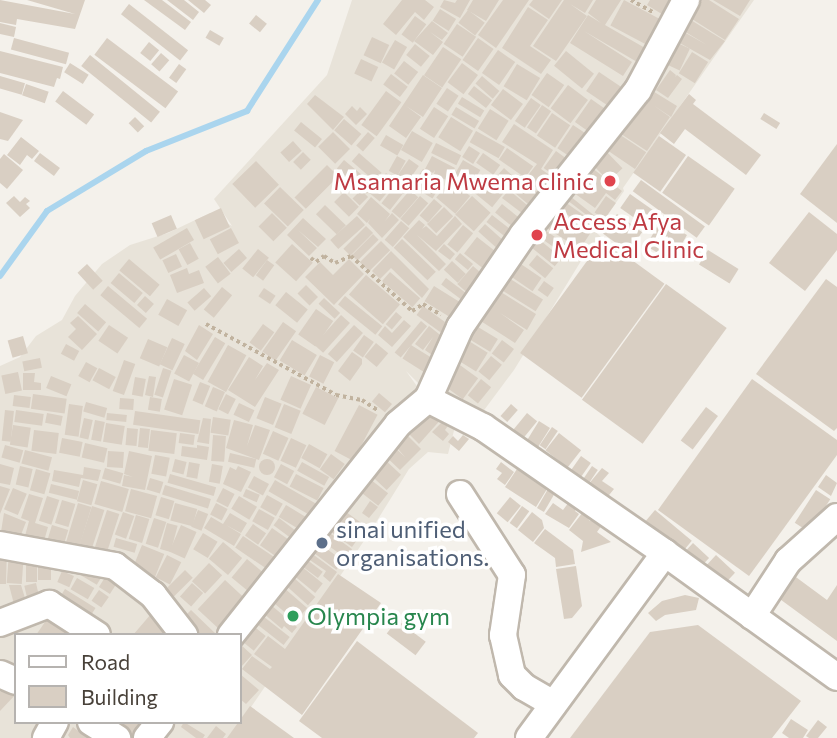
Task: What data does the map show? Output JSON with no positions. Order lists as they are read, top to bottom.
{
  "places": [
    "Msamaria Mwema clinic",
    "Access Afya Medical Clinic",
    "sinai unified organisations.",
    "Olympia gym"
  ],
  "legend": ["Road", "Building"]
}
